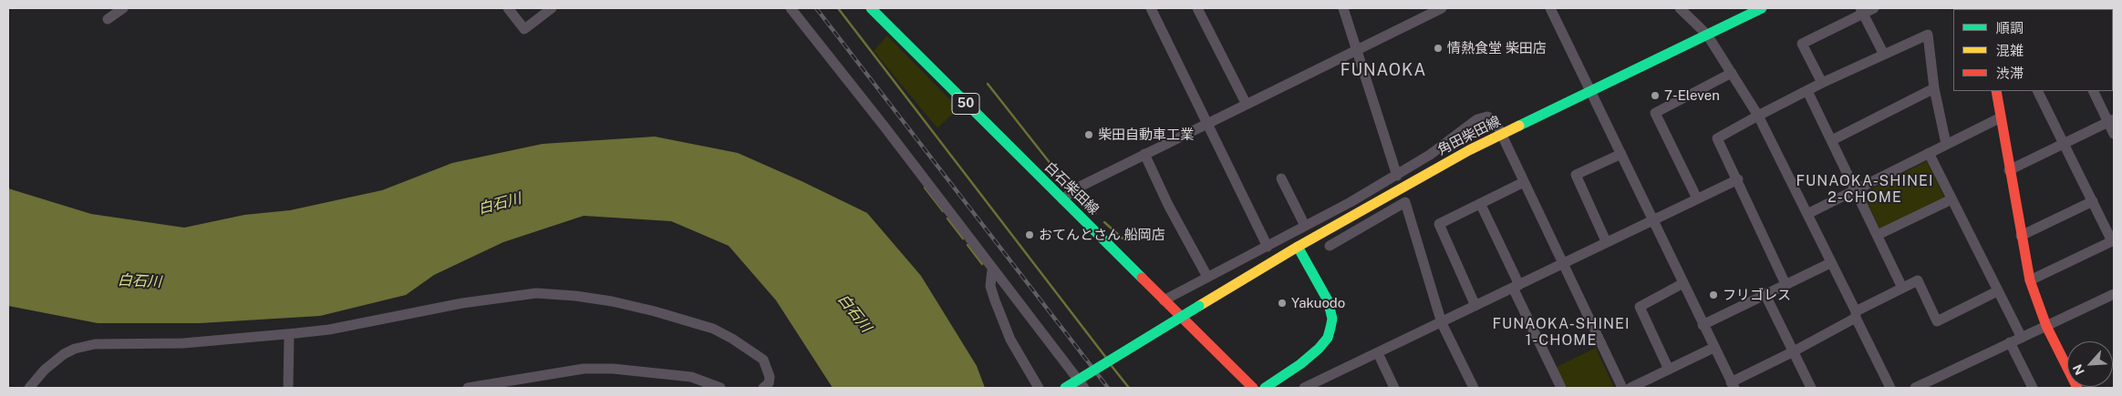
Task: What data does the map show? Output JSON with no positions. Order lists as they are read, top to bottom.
{
  "streets": {
    "main road": ["50", "角田柴田線", "白石柴田線"]
  },
  "districts": ["FUNAOKA", "FUNAOKA-SHINEI 2-CHOME", "FUNAOKA-SHINEI 1-CHOME"],
  "water": ["白石川"],
  "places": [
    "情熱食堂 柴田店",
    "7-Eleven",
    "柴田自動車工業",
    "おてんとさん 船岡店",
    "フリゴレス",
    "Yakuodo"
  ],
  "legend": ["順調", "混雑", "渋滞"],
  "north": "bottom left"
}
